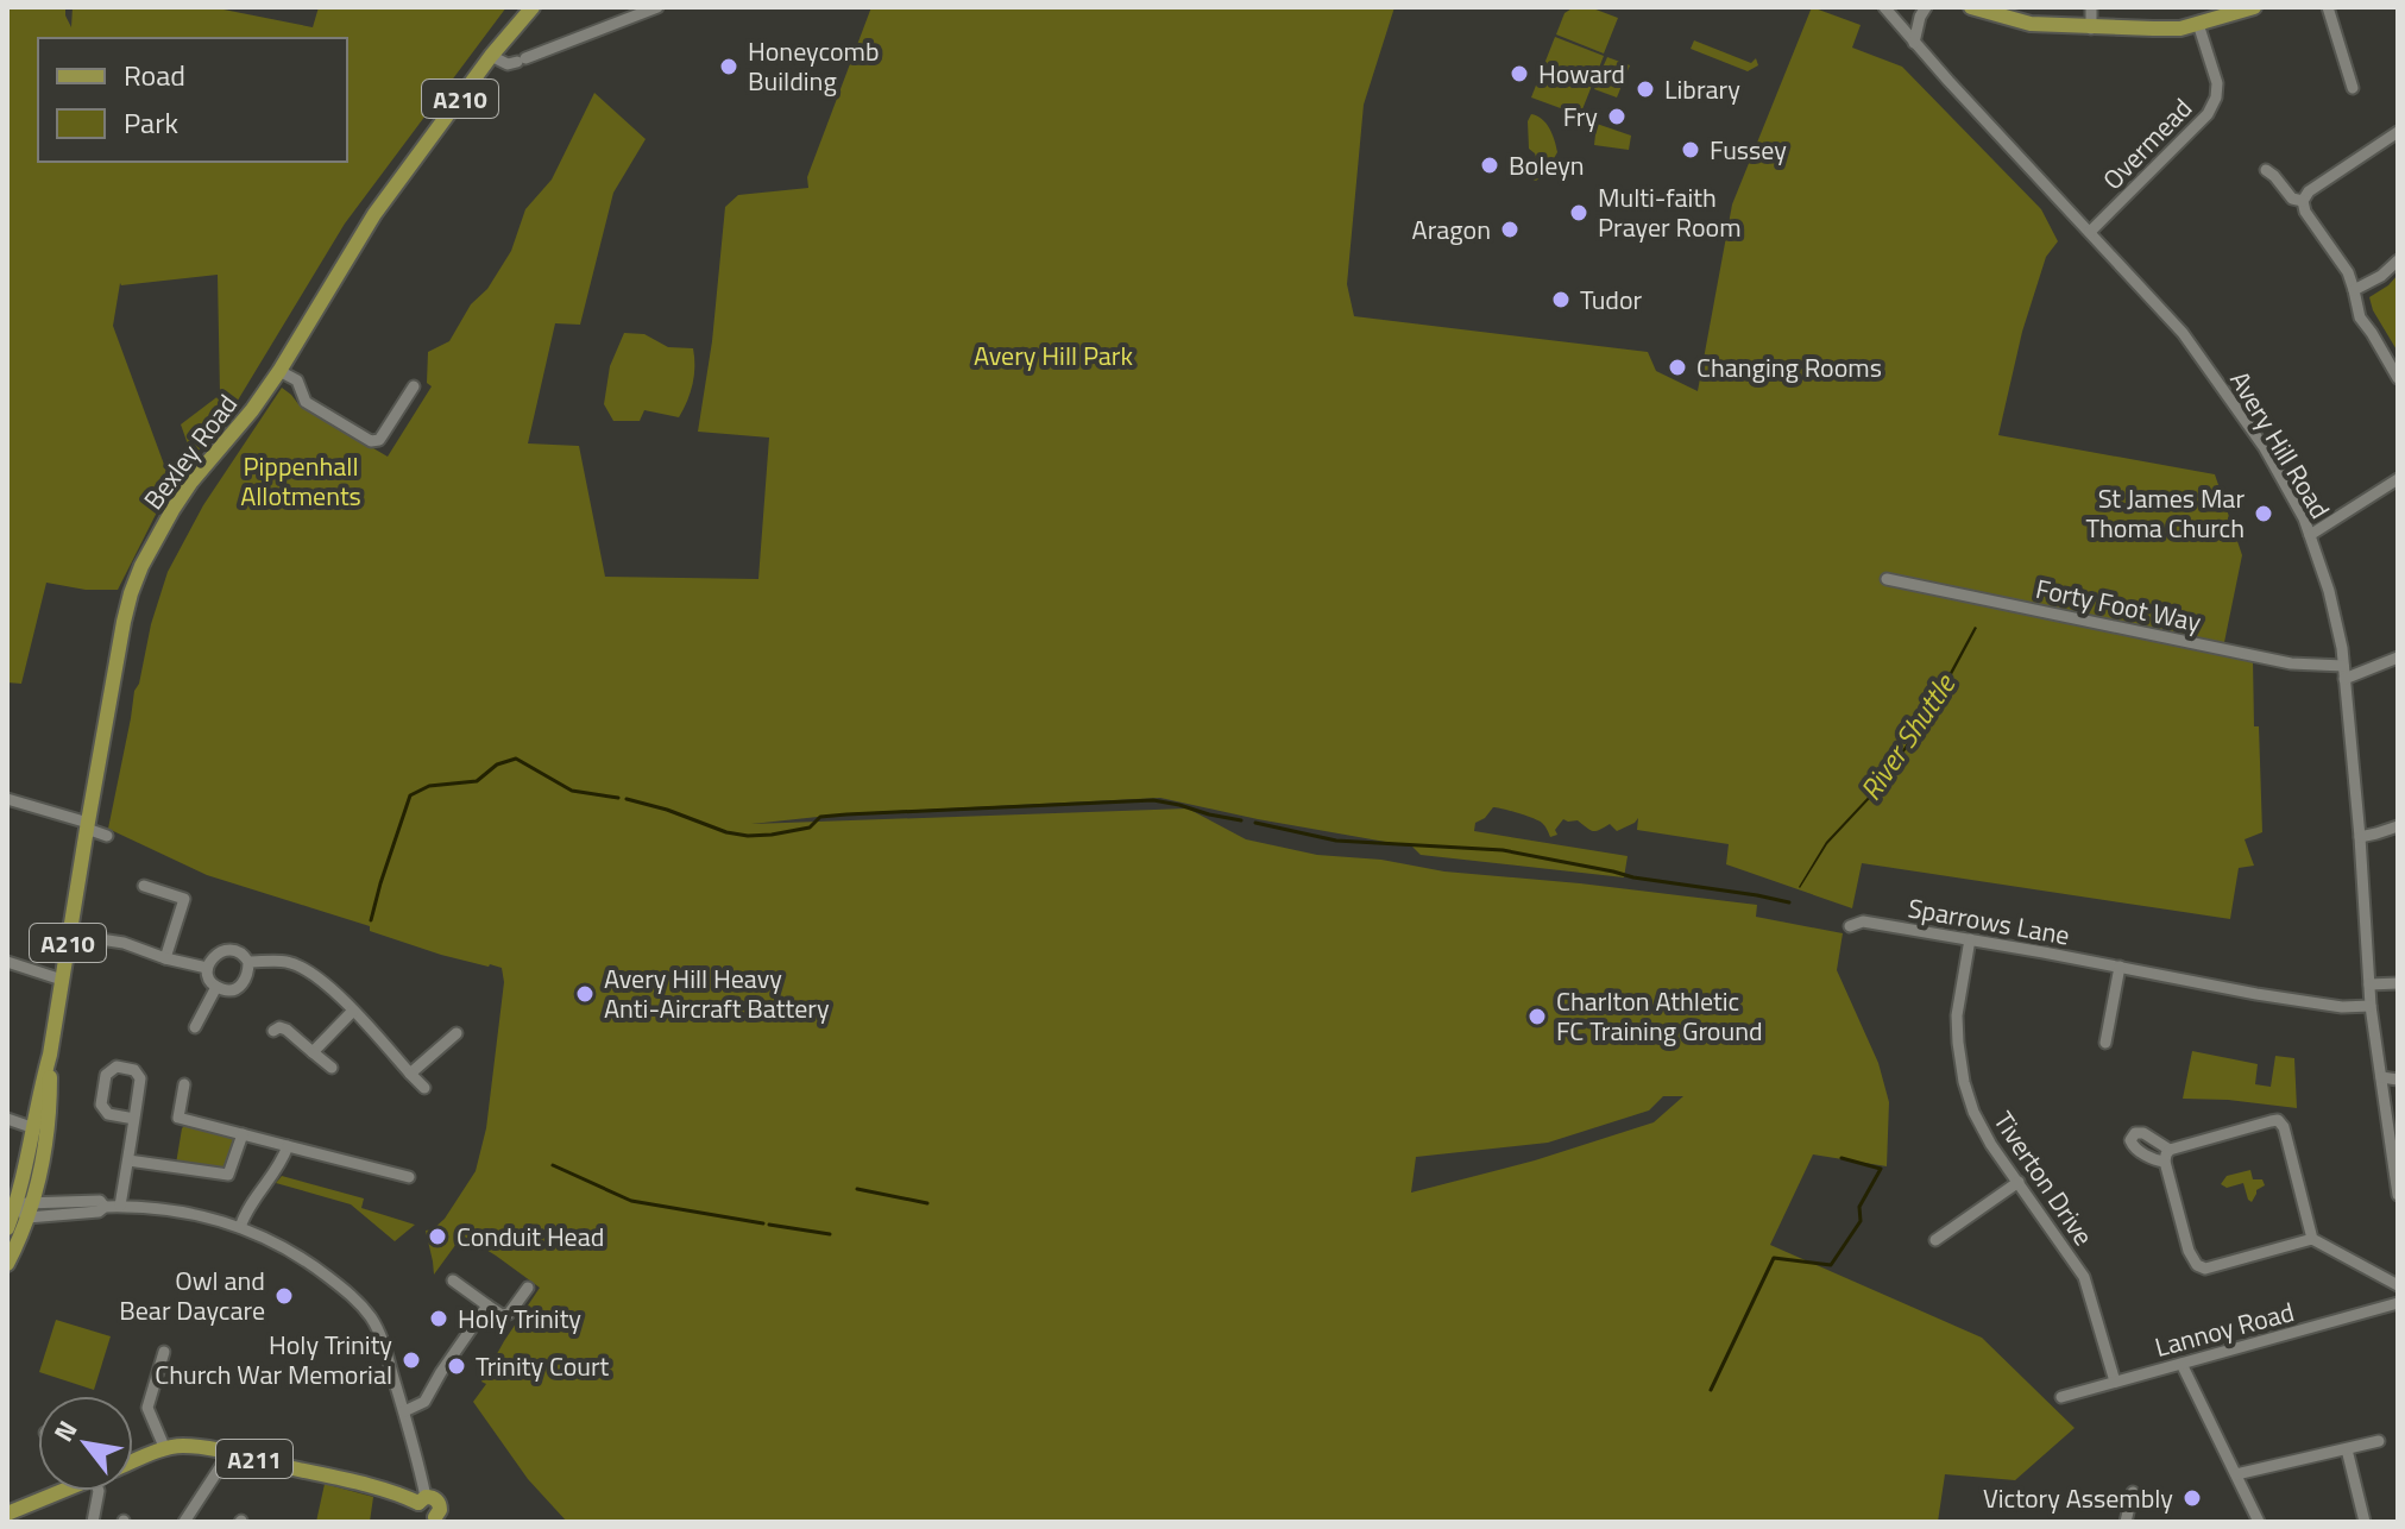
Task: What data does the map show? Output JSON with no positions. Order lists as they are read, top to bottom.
{
  "streets": {
    "main road": ["A210", "Bexley Road", "A211"],
    "street": [
      "Overmead",
      "Avery Hill Road",
      "Forty Foot Way",
      "Sparrows Lane",
      "Tiverton Drive",
      "Lannoy Road"
    ]
  },
  "crossings": [
    ["A210", "Bexley Road"],
    ["Overmead", "Avery Hill Road"],
    ["Avery Hill Road", "Forty Foot Way"],
    ["Avery Hill Road", "Sparrows Lane"],
    ["Sparrows Lane", "Tiverton Drive"],
    ["Tiverton Drive", "Lannoy Road"]
  ],
  "water": ["River Shuttle"],
  "parks": ["Avery Hill Park", "Pippenhall Allotments"],
  "places": [
    "Honeycomb Building",
    "Howard",
    "Library",
    "Fry",
    "Fussey",
    "Boleyn",
    "Multi-faith Prayer Room",
    "Aragon",
    "Tudor",
    "Changing Rooms",
    "St James Mar Thoma Church",
    "Avery Hill Heavy Anti-Aircraft Battery",
    "Charlton Athletic FC Training Ground",
    "Conduit Head",
    "Owl and Bear Daycare",
    "Holy Trinity",
    "Holy Trinity Church War Memorial",
    "Trinity Court",
    "Victory Assembly"
  ],
  "legend": ["Road", "Park"],
  "north": "top left"
}
